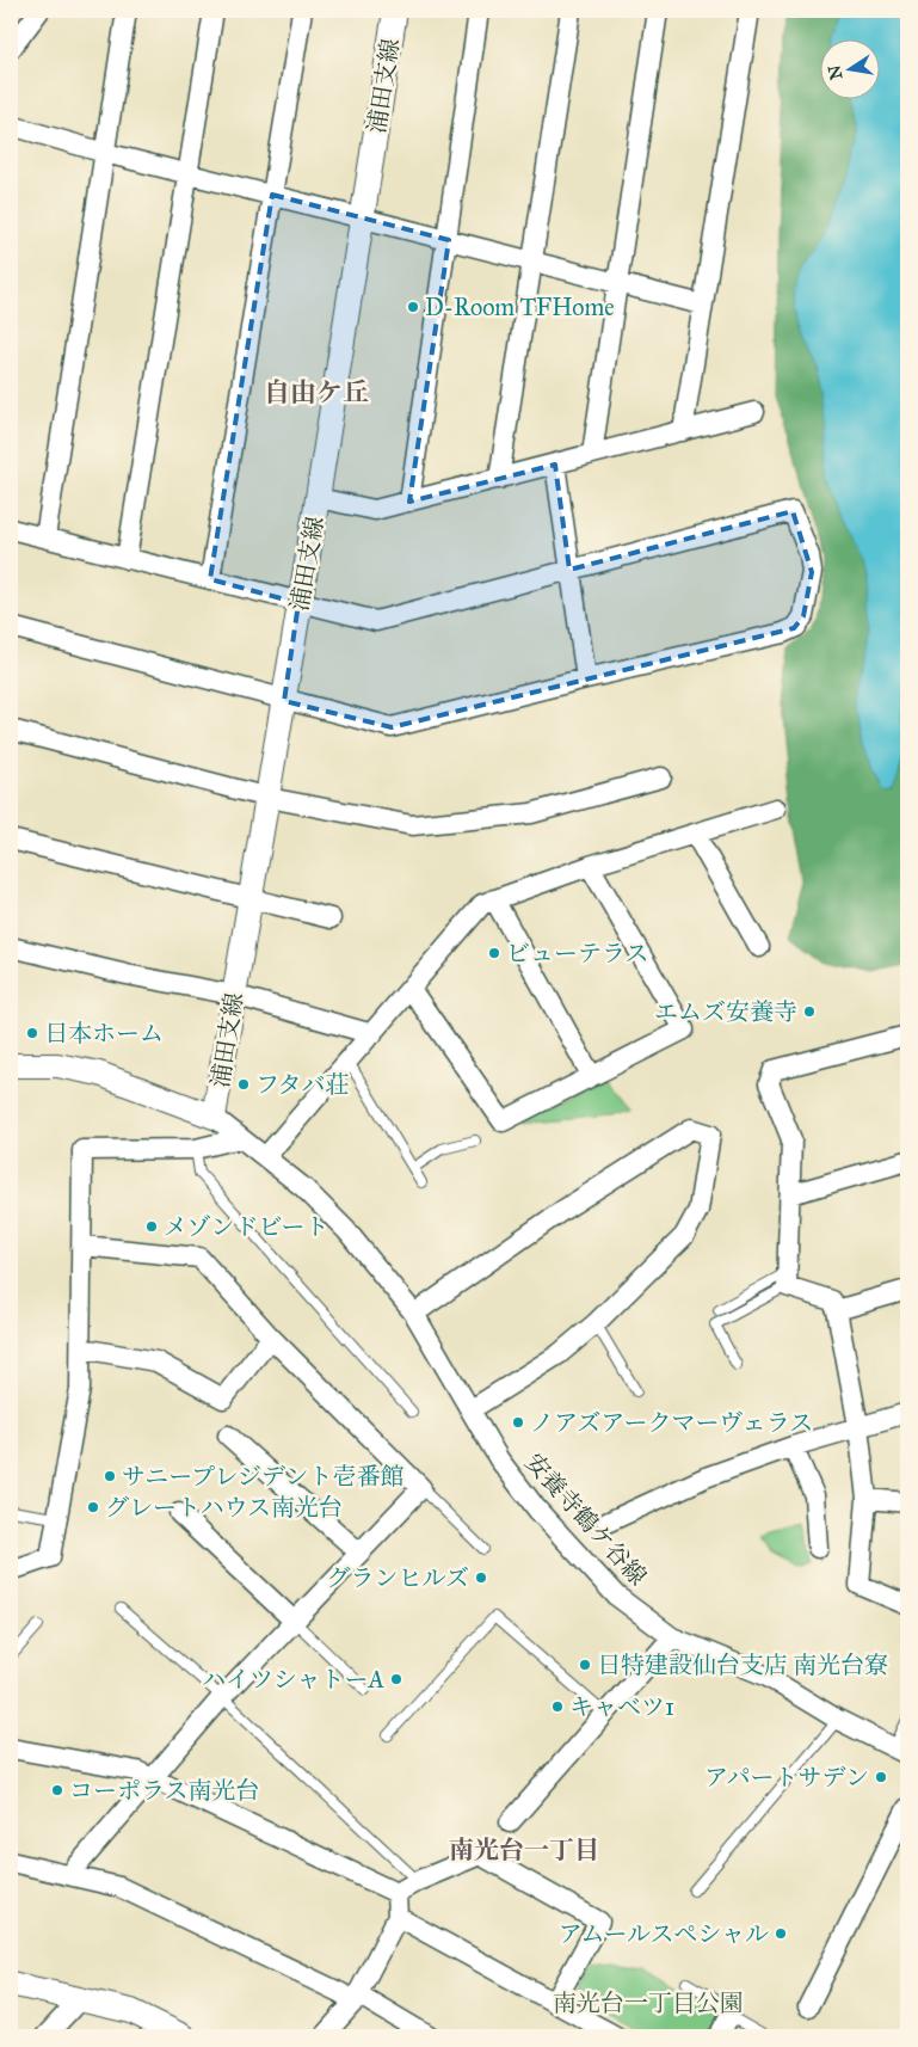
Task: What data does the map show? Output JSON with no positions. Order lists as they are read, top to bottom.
{
  "streets": {
    "street": ["浦田支線", "安養寺鶴ケ谷線"]
  },
  "crossings": [
    ["浦田支線", "安養寺鶴ケ谷線"]
  ],
  "districts": ["自由ケ丘", "南光台一丁目"],
  "parks": ["南光台一丁目公園"],
  "places": [
    "D-Room TFHome",
    "ビューテラス",
    "エムズ安養寺",
    "日本ホーム",
    "フタバ荘",
    "メゾンドビート",
    "ノアズアークマーヴェラス",
    "サニープレジデント壱番館",
    "グレートハウス南光台",
    "グランヒルズ",
    "日特建設仙台支店 南光台寮",
    "ハイツシャトーA",
    "キャベツ1",
    "アパートサデン",
    "コーポラス南光台",
    "アムールスペシャル"
  ],
  "north": "left"
}
